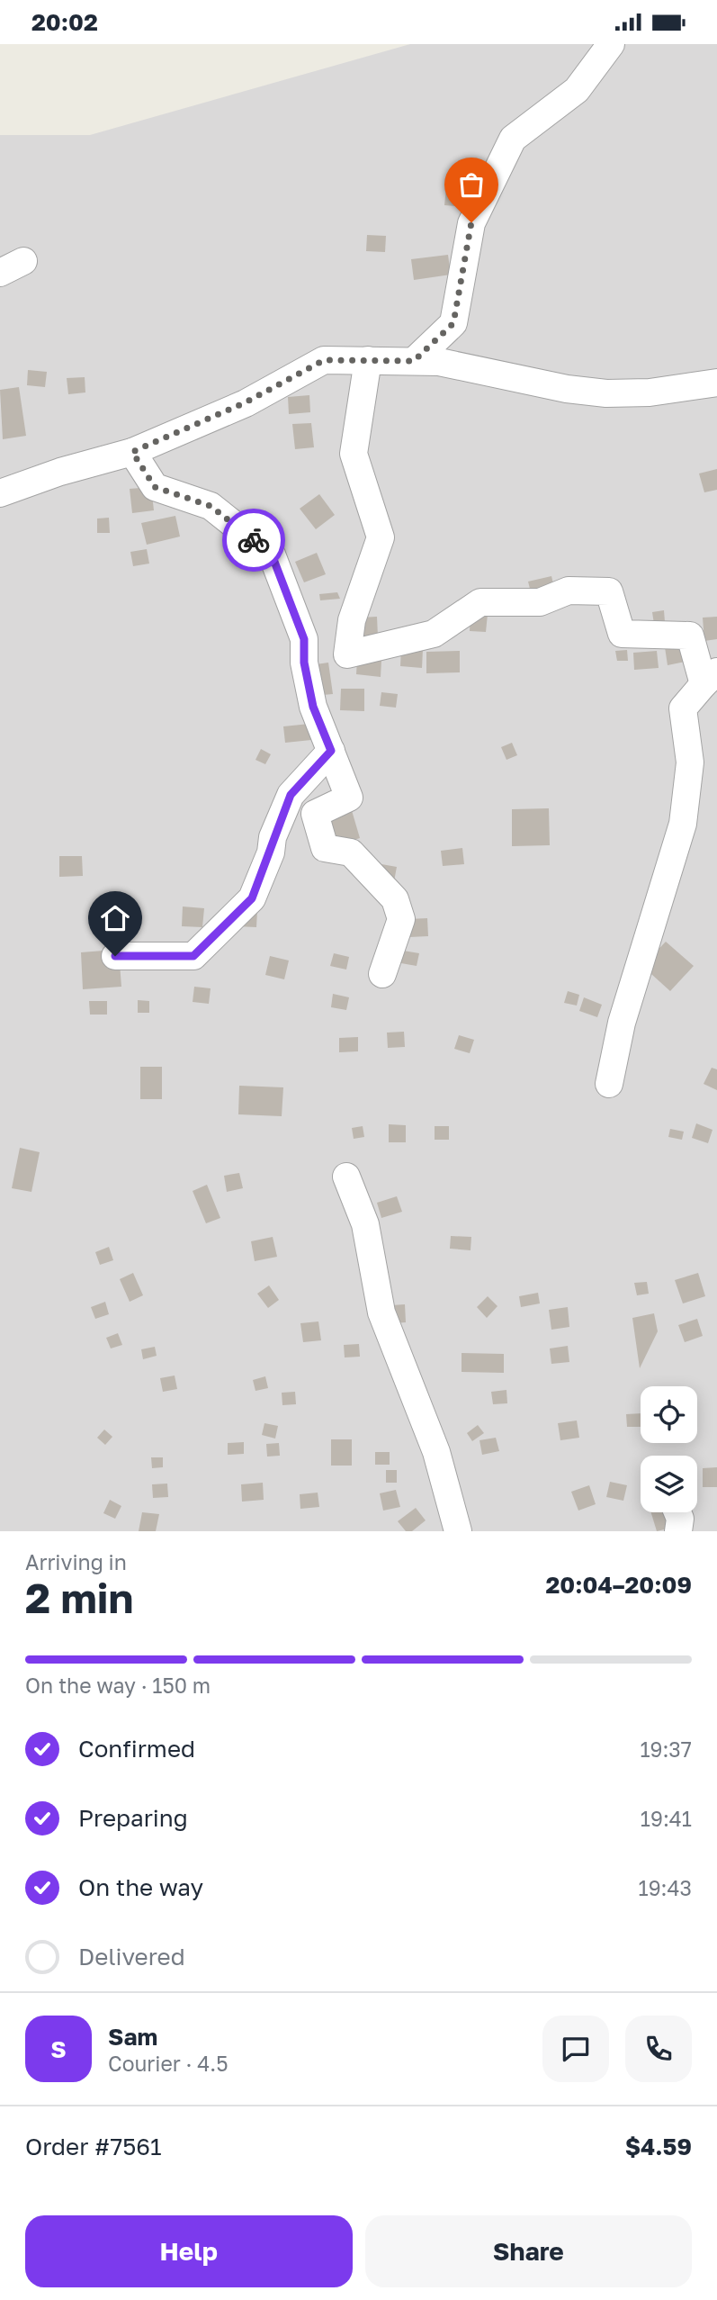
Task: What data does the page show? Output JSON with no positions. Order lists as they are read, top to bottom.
{
  "page": {
    "status": "20:02",
    "heading": ["2 min", "Arriving in", "20:04–20:09"],
    "panel": [
      "Sam",
      "Courier · 4.5",
      "Order #7561",
      "$4.59"
    ],
    "bar": "On the way · 150 m",
    "list": [
      ["Confirmed", "19:37"],
      ["Preparing", "19:41"],
      ["On the way", "19:43"],
      "Delivered"
    ],
    "round": "S",
    "buttons": ["Help", "Share"]
  }
}
